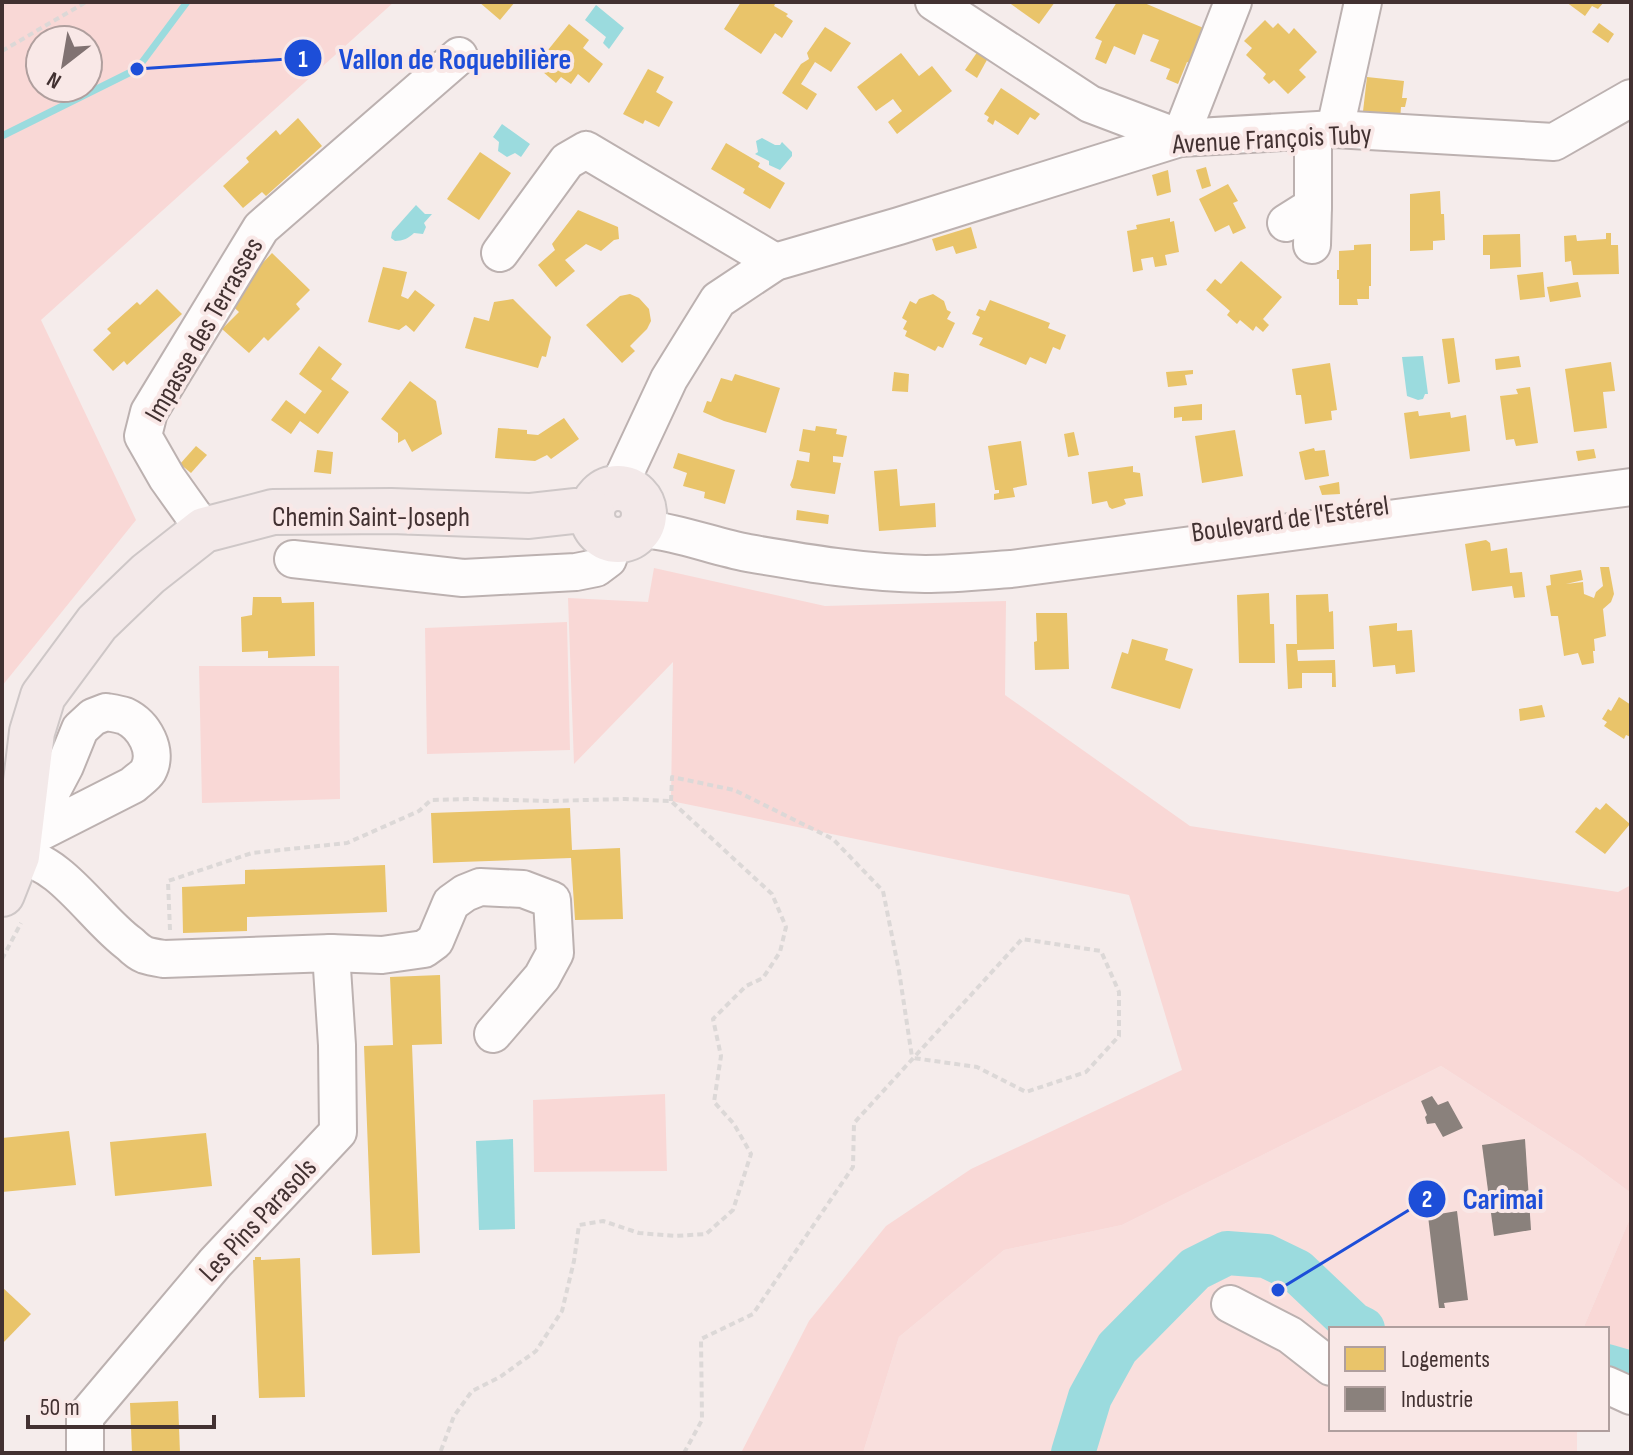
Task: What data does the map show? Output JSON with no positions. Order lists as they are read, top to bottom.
{
  "streets": {
    "main road": ["Chemin Saint-Joseph"],
    "street": [
      "Avenue François Tuby",
      "Impasse des Terrasses",
      "Boulevard de l'Estérel",
      "Les Pins Parasols"
    ]
  },
  "crossings": [
    ["Avenue François Tuby", "Chemin Saint-Joseph"],
    ["Avenue François Tuby", "Boulevard de l'Estérel"],
    ["Impasse des Terrasses", "Chemin Saint-Joseph"],
    ["Chemin Saint-Joseph", "Boulevard de l'Estérel"]
  ],
  "places": ["Vallon de Roquebilière", "Carimai"],
  "legend": ["Logements", "Industrie"],
  "scale_bar": "50 m",
  "north": "bottom left"
}
